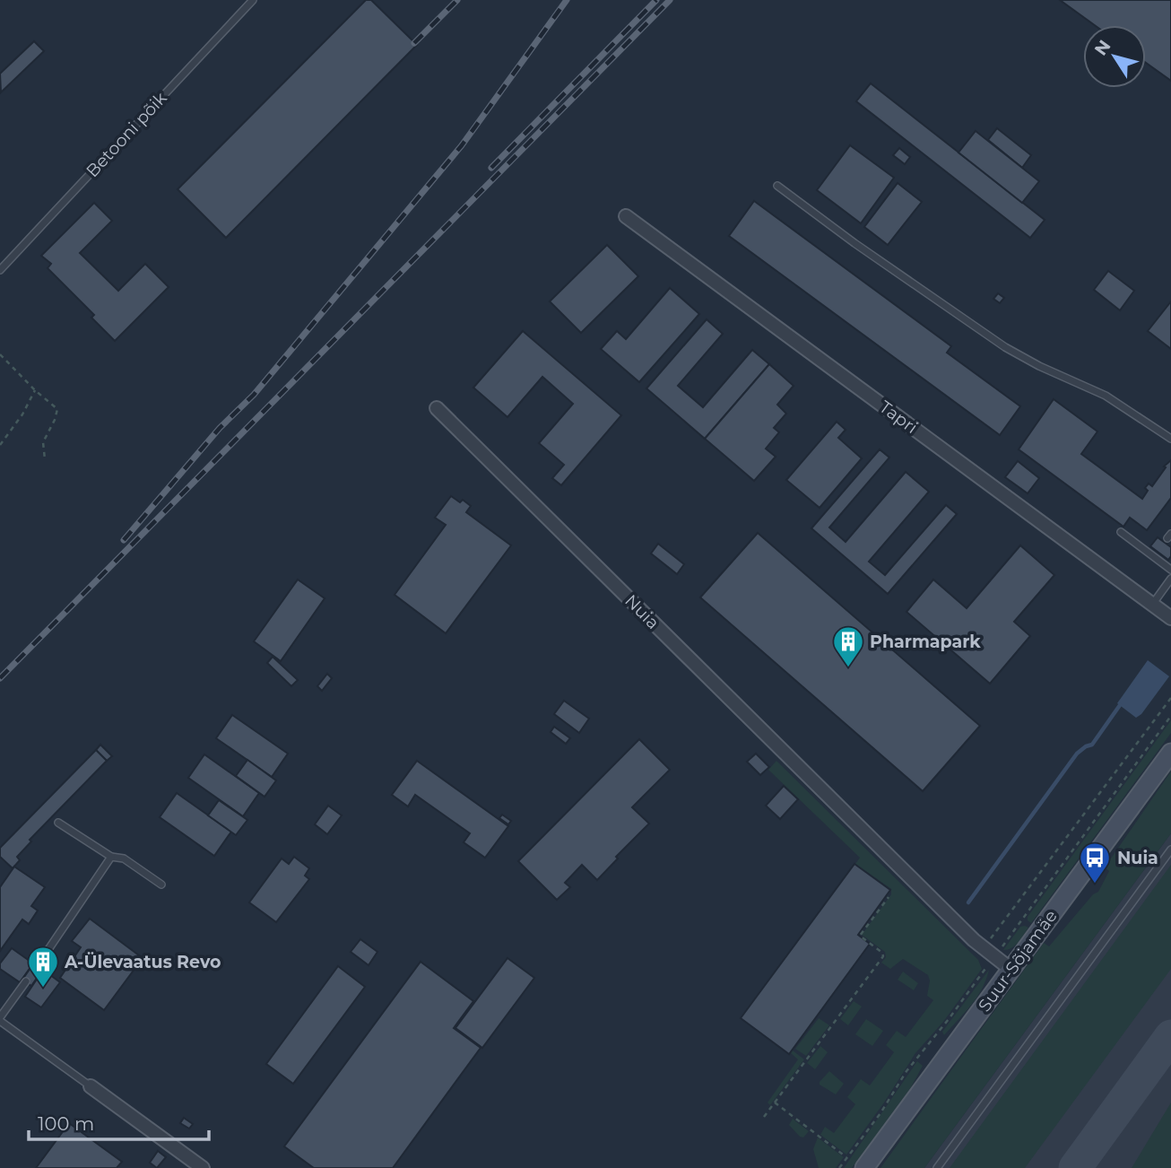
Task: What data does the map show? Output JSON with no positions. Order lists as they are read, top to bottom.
{
  "streets": {
    "main road": ["Suur-Sõjamäe"],
    "street": ["Tapri", "Nuia"],
    "lane": ["Betooni põik"]
  },
  "crossings": [
    ["Nuia", "Suur-Sõjamäe"]
  ],
  "places": {
    "building": ["Pharmapark", "A-Ülevaatus Revo"],
    "bus stop": ["Nuia"]
  },
  "scale_bar": "100 m",
  "north": "top left"
}
